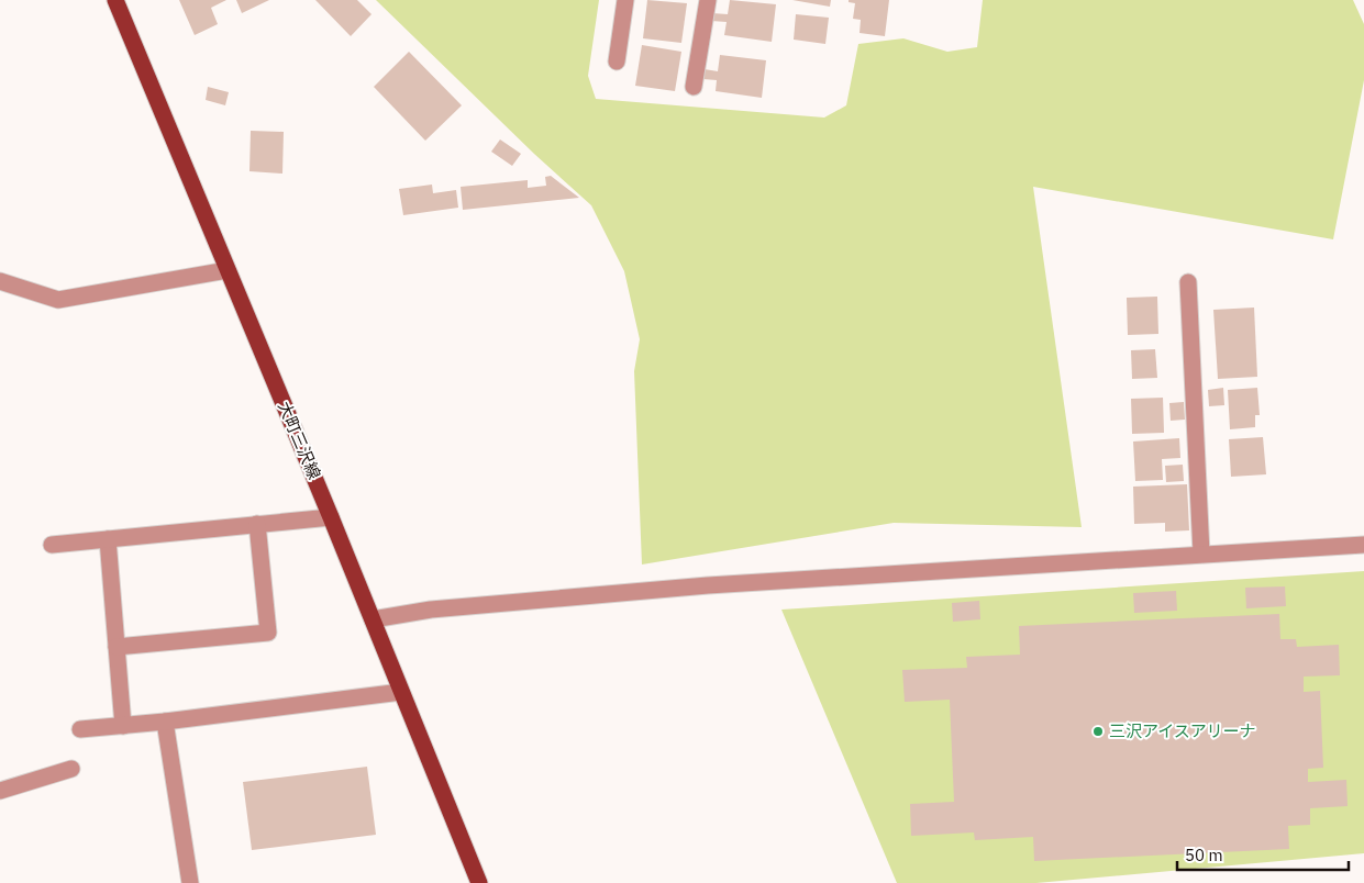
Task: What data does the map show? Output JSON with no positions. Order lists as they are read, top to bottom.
{
  "streets": {
    "main road": ["大町三沢線"]
  },
  "places": ["三沢アイスアリーナ"],
  "scale_bar": "50 m"
}
